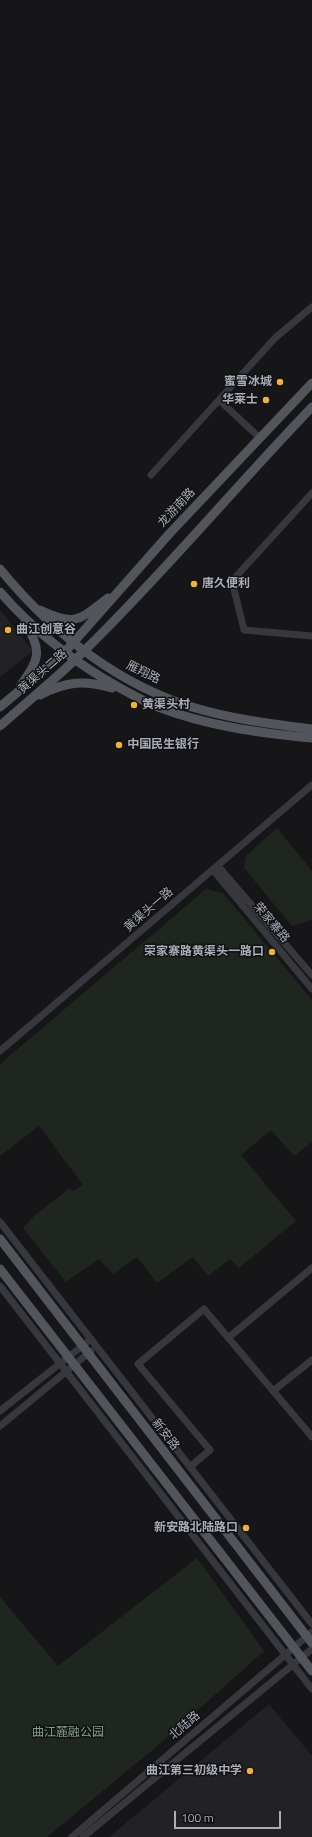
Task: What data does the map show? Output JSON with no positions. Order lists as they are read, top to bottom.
{
  "streets": {
    "main road": [
      "龙游南路",
      "黄渠头二路",
      "雁翔路",
      "新安路"
    ],
    "street": ["黄渠头一路", "荣家寨路", "北陆路"]
  },
  "crossings": [
    ["龙游南路", "黄渠头二路"],
    ["龙游南路", "雁翔路"],
    ["黄渠头二路", "雁翔路"],
    ["黄渠头一路", "荣家寨路"],
    ["新安路", "北陆路"]
  ],
  "parks": ["曲江麓融公园"],
  "places": [
    "蜜雪冰城",
    "华莱士",
    "唐久便利",
    "曲江创意谷",
    "黄渠头村",
    "中国民生银行",
    "荣家寨路黄渠头一路口",
    "新安路北陆路口",
    "曲江第三初级中学"
  ],
  "scale_bar": "100 m"
}
